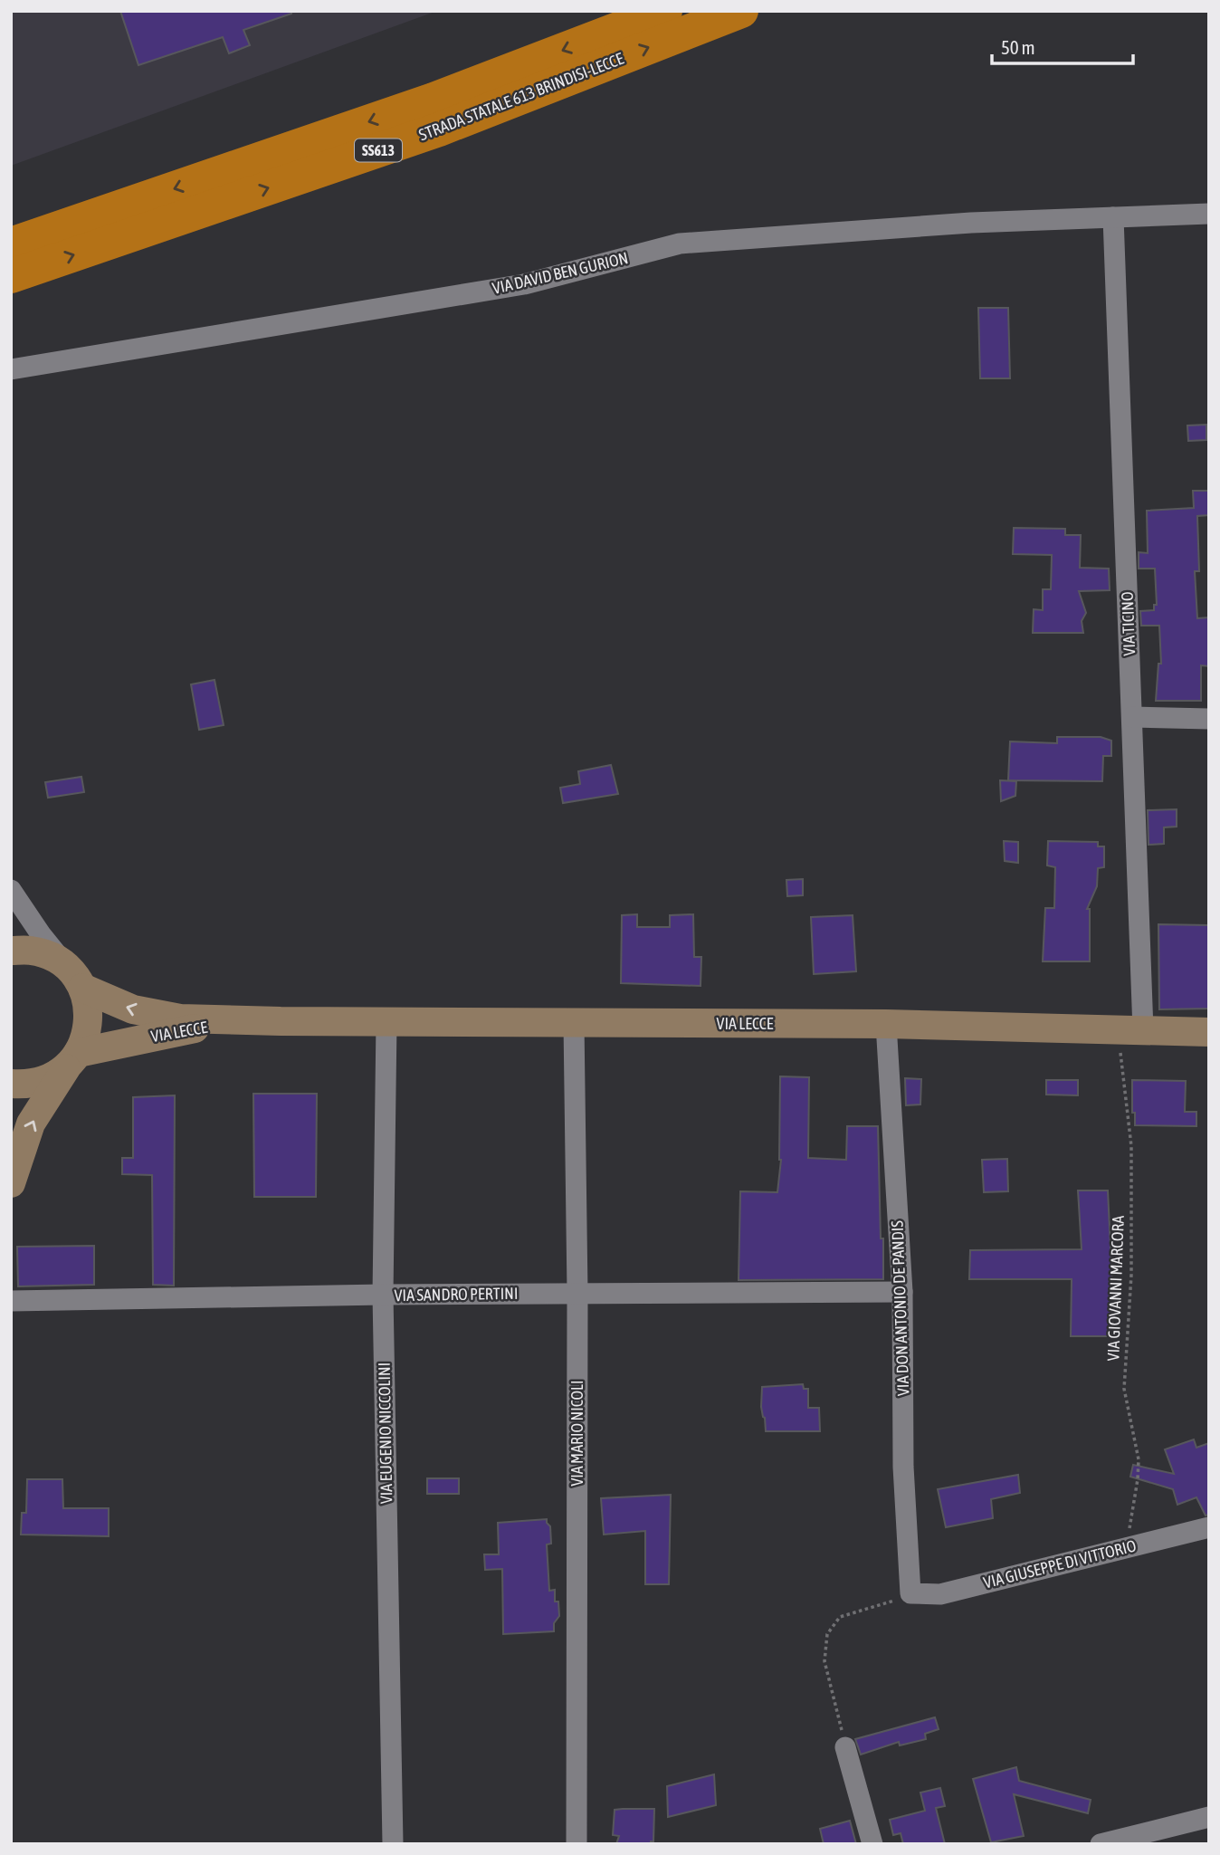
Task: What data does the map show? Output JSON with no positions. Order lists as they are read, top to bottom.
{
  "streets": {
    "highway": ["STRADA STATALE 613 BRINDISI-LECCE", "SS613"],
    "street": [
      "VIA DAVID BEN GURION",
      "VIA TICINO",
      "VIA LECCE",
      "VIA SANDRO PERTINI",
      "VIA DON ANTONIO DE PANDIS",
      "VIA EUGENIO NICCOLINI",
      "VIA MARIO NICOLI",
      "VIA GIUSEPPE DI VITTORIO"
    ],
    "path": ["VIA GIOVANNI MARCORA"]
  },
  "crossings": [
    ["VIA DAVID BEN GURION", "VIA TICINO"],
    ["VIA TICINO", "VIA LECCE"],
    ["VIA TICINO", "VIA GIOVANNI MARCORA"],
    ["VIA LECCE", "VIA GIOVANNI MARCORA"],
    ["VIA LECCE", "VIA DON ANTONIO DE PANDIS"],
    ["VIA LECCE", "VIA EUGENIO NICCOLINI"],
    ["VIA LECCE", "VIA MARIO NICOLI"],
    ["VIA GIOVANNI MARCORA", "VIA GIUSEPPE DI VITTORIO"],
    ["VIA SANDRO PERTINI", "VIA DON ANTONIO DE PANDIS"],
    ["VIA SANDRO PERTINI", "VIA EUGENIO NICCOLINI"],
    ["VIA SANDRO PERTINI", "VIA MARIO NICOLI"],
    ["VIA DON ANTONIO DE PANDIS", "VIA GIUSEPPE DI VITTORIO"]
  ],
  "scale_bar": "50 m"
}
